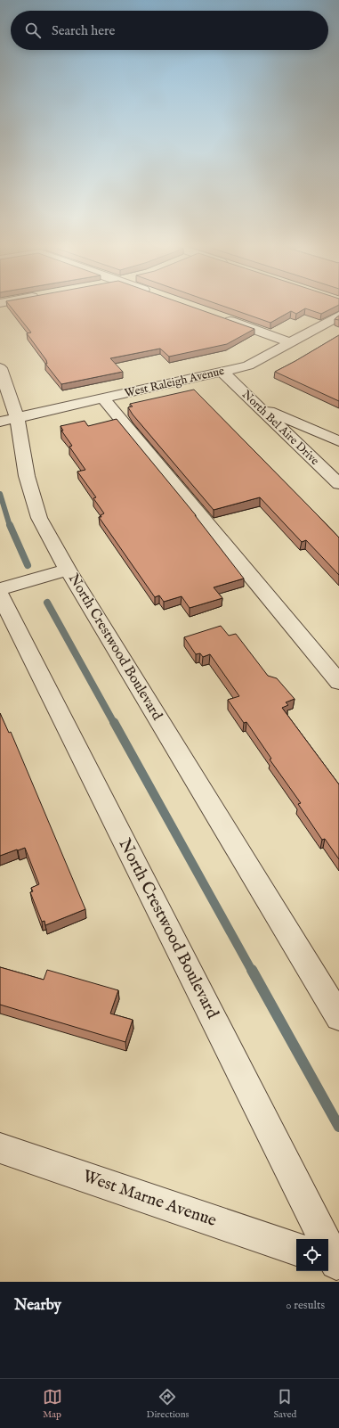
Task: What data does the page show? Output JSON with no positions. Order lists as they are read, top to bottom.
{
  "streets": {
    "street": [
      "West Raleigh Avenue",
      "North Bel Aire Drive",
      "North Crestwood Boulevard",
      "West Marne Avenue"
    ]
  },
  "crossings": [
    ["West Raleigh Avenue", "North Bel Aire Drive"],
    ["West Raleigh Avenue", "North Crestwood Boulevard"]
  ],
  "page": {
    "search": "Search here",
    "heading": ["Nearby", "0 results"],
    "nav": ["Map", "Directions", "Saved"]
  }
}
